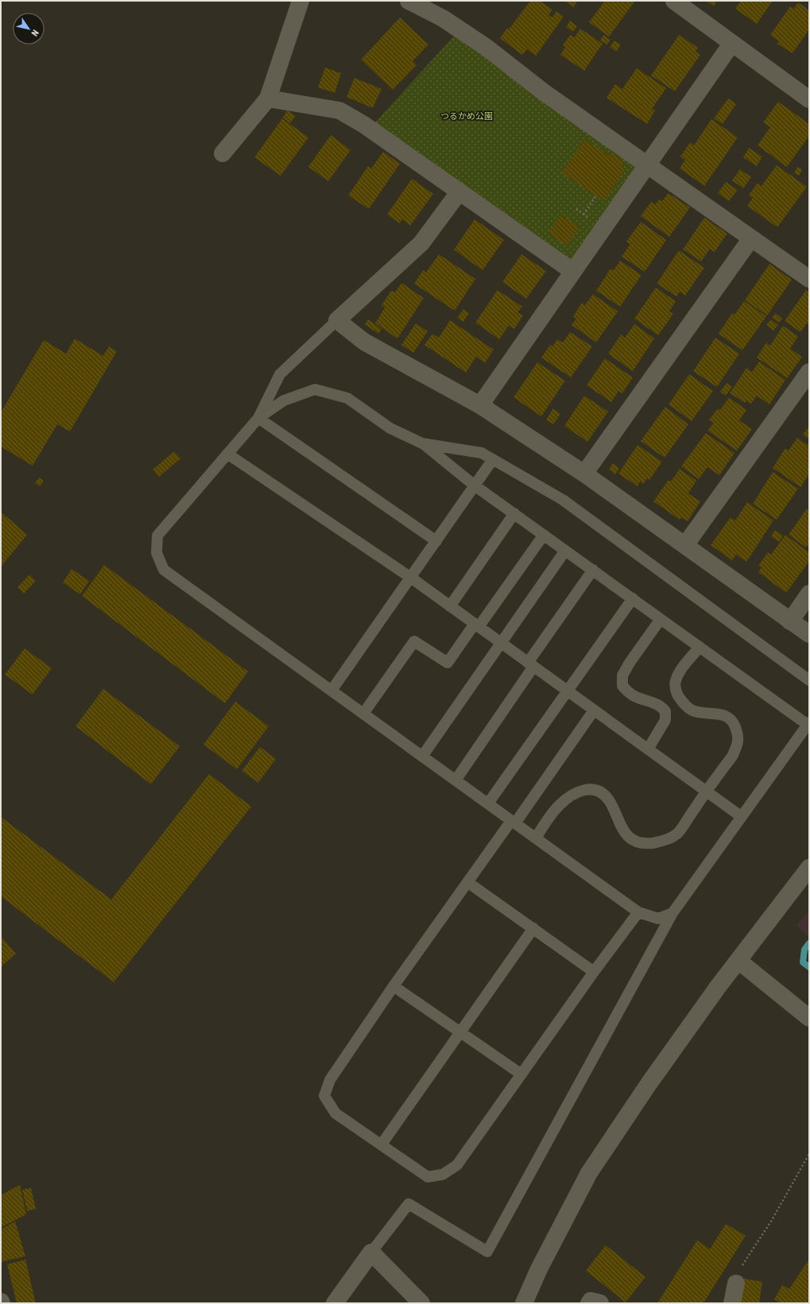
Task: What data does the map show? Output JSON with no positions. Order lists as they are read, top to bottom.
{
  "parks": ["つるかめ公園"],
  "north": "bottom right"
}
